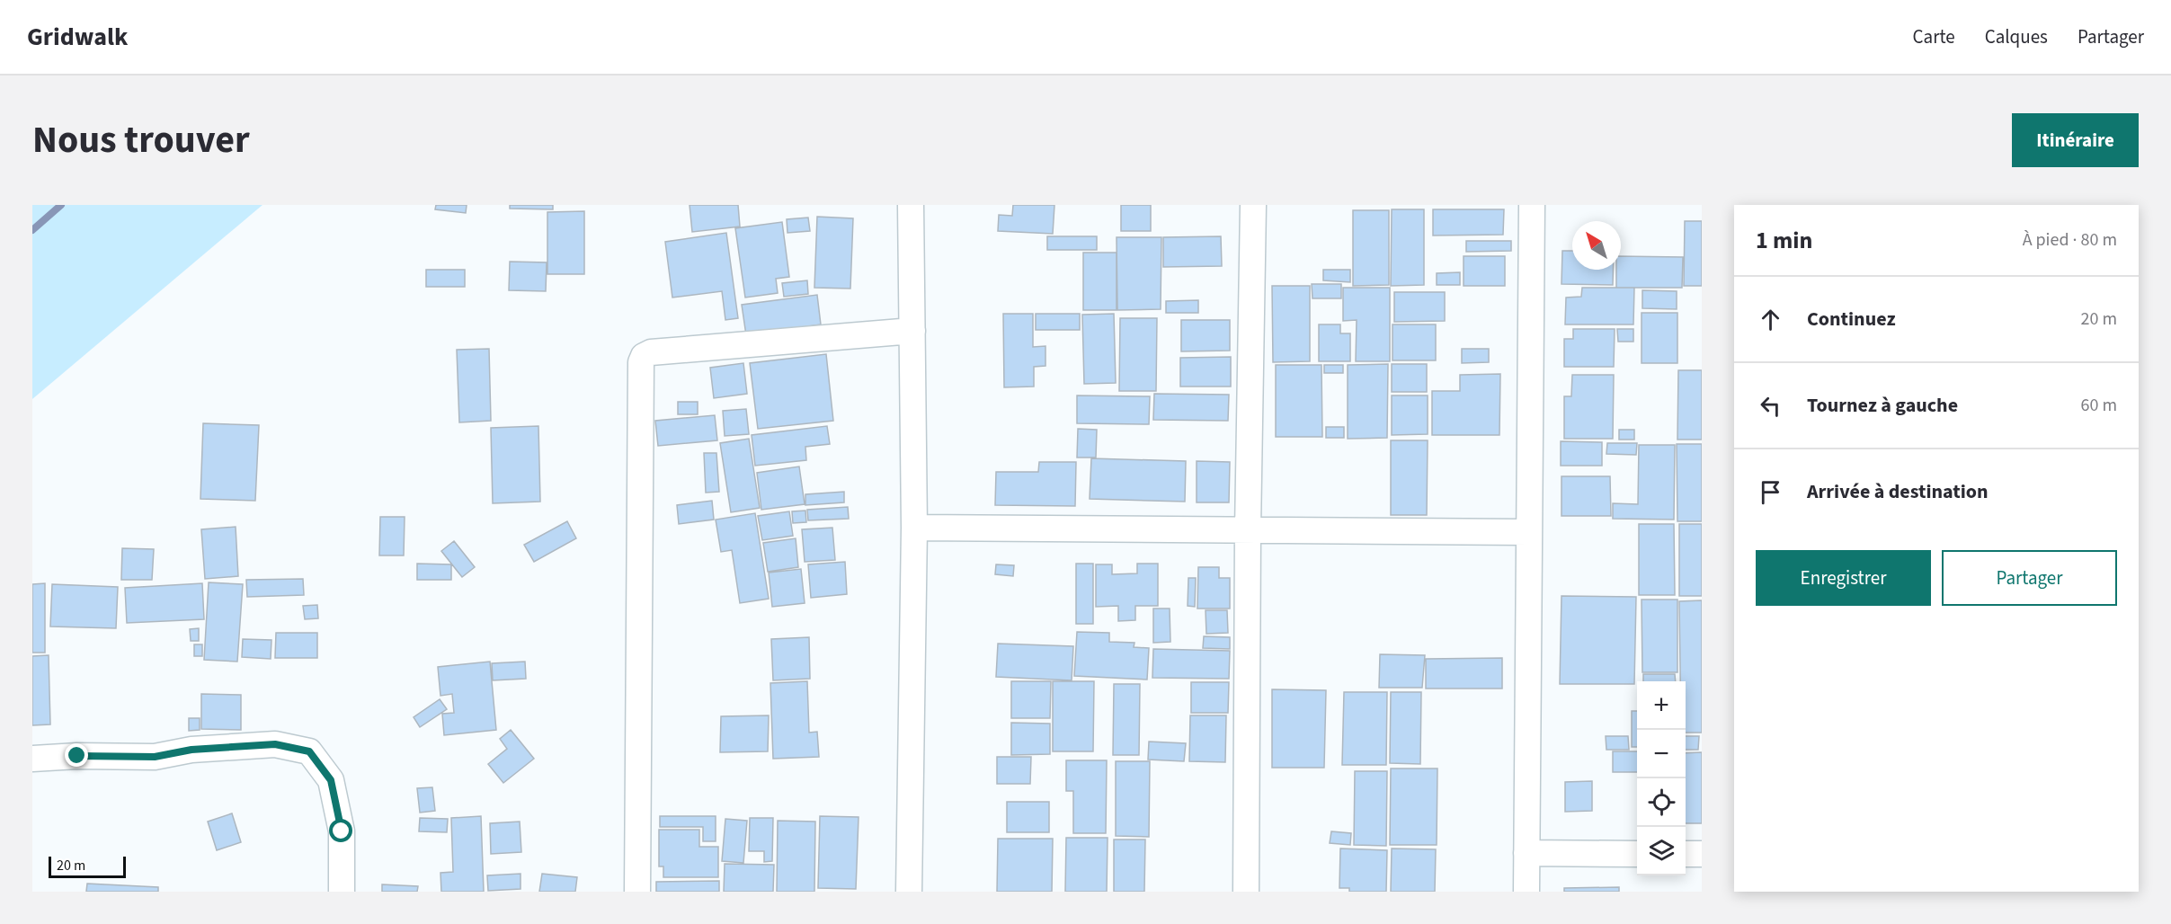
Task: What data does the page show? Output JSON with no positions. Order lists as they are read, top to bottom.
{
  "scale_bar": "20 m",
  "north": "top left",
  "page": {
    "header": "Gridwalk",
    "nav": ["Carte", "Calques", "Partager"],
    "title": "Nous trouver",
    "buttons": [
      "Itinéraire",
      ["Enregistrer", "Partager"]
    ],
    "heading": ["1 min", "À pied · 80 m"],
    "list": [
      ["Continuez", "20 m"],
      ["Tournez à gauche", "60 m"],
      "Arrivée à destination"
    ],
    "map_buttons": ["+", "−"],
    "scale": "20 m"
  }
}
